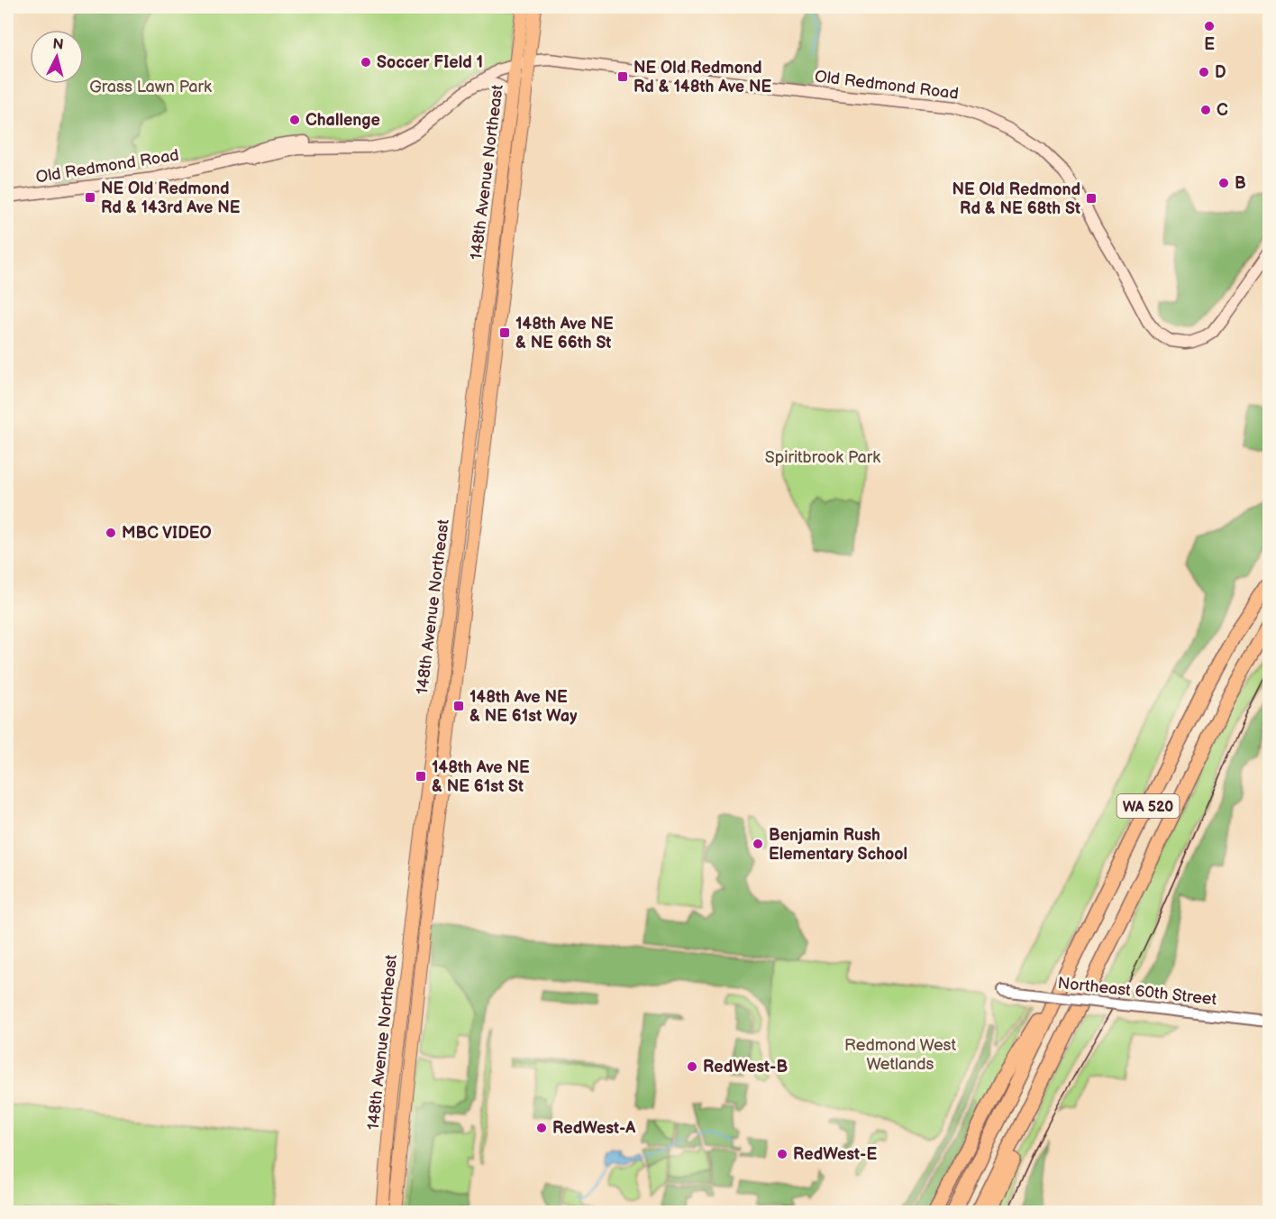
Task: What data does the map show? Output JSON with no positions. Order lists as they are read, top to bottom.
{
  "streets": {
    "highway": ["WA 520"],
    "main road": ["Old Redmond Road", "148th Avenue Northeast"],
    "street": ["Northeast 60th Street"]
  },
  "crossings": [
    ["Old Redmond Road", "148th Avenue Northeast"]
  ],
  "parks": ["Grass Lawn Park", "Spiritbrook Park", "Redmond West Wetlands"],
  "places": {
    "other": [
      "E",
      "Soccer FIeld 1",
      "D",
      "C",
      "Challenge",
      "B",
      "MBC VIDEO",
      "Benjamin Rush Elementary School",
      "RedWest-B",
      "RedWest-A",
      "RedWest-E"
    ],
    "transit": [
      "NE Old Redmond Rd & 148th Ave NE",
      "NE Old Redmond Rd & 143rd Ave NE",
      "NE Old Redmond Rd & NE 68th St",
      "148th Ave NE & NE 66th St",
      "148th Ave NE & NE 61st Way",
      "148th Ave NE & NE 61st St"
    ]
  },
  "north": "top"
}
